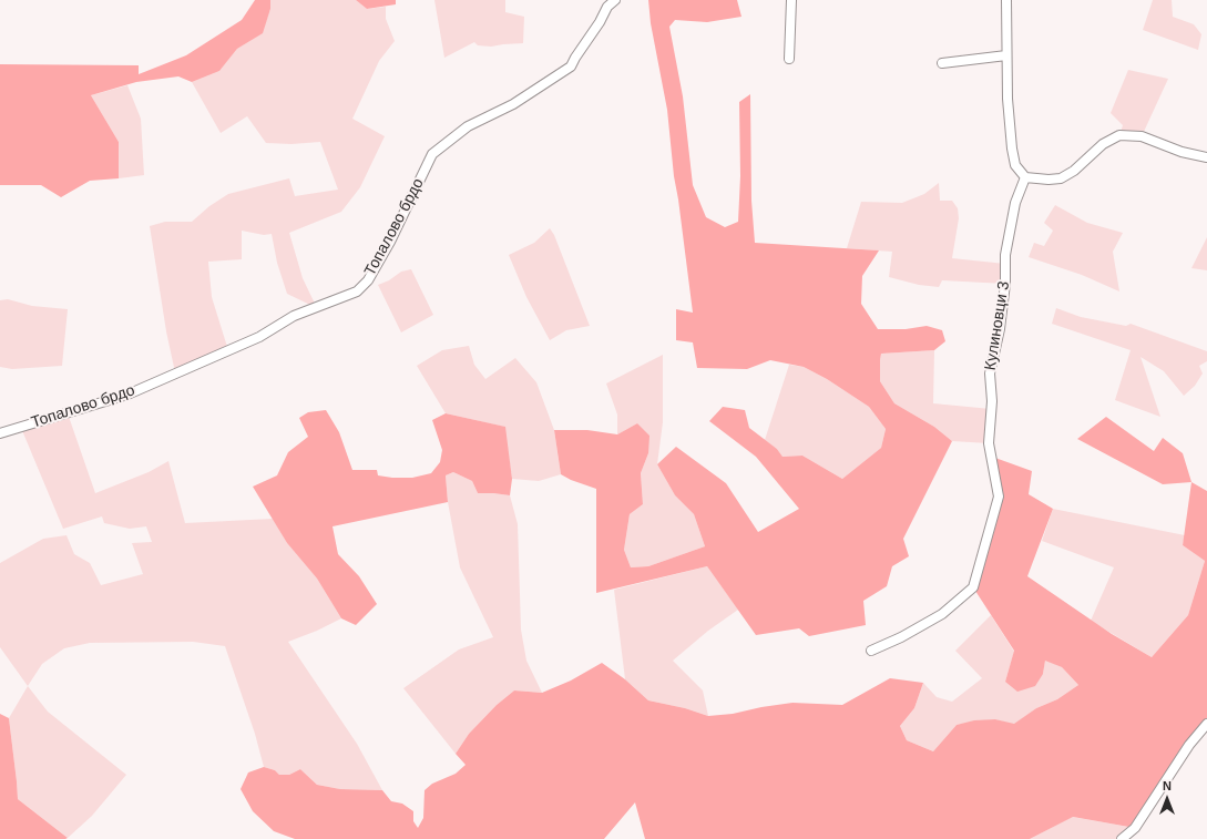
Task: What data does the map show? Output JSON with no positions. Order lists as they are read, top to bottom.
{
  "streets": {
    "street": ["Топалово брдо", "Кулиновци 3"]
  },
  "north": "top"
}
